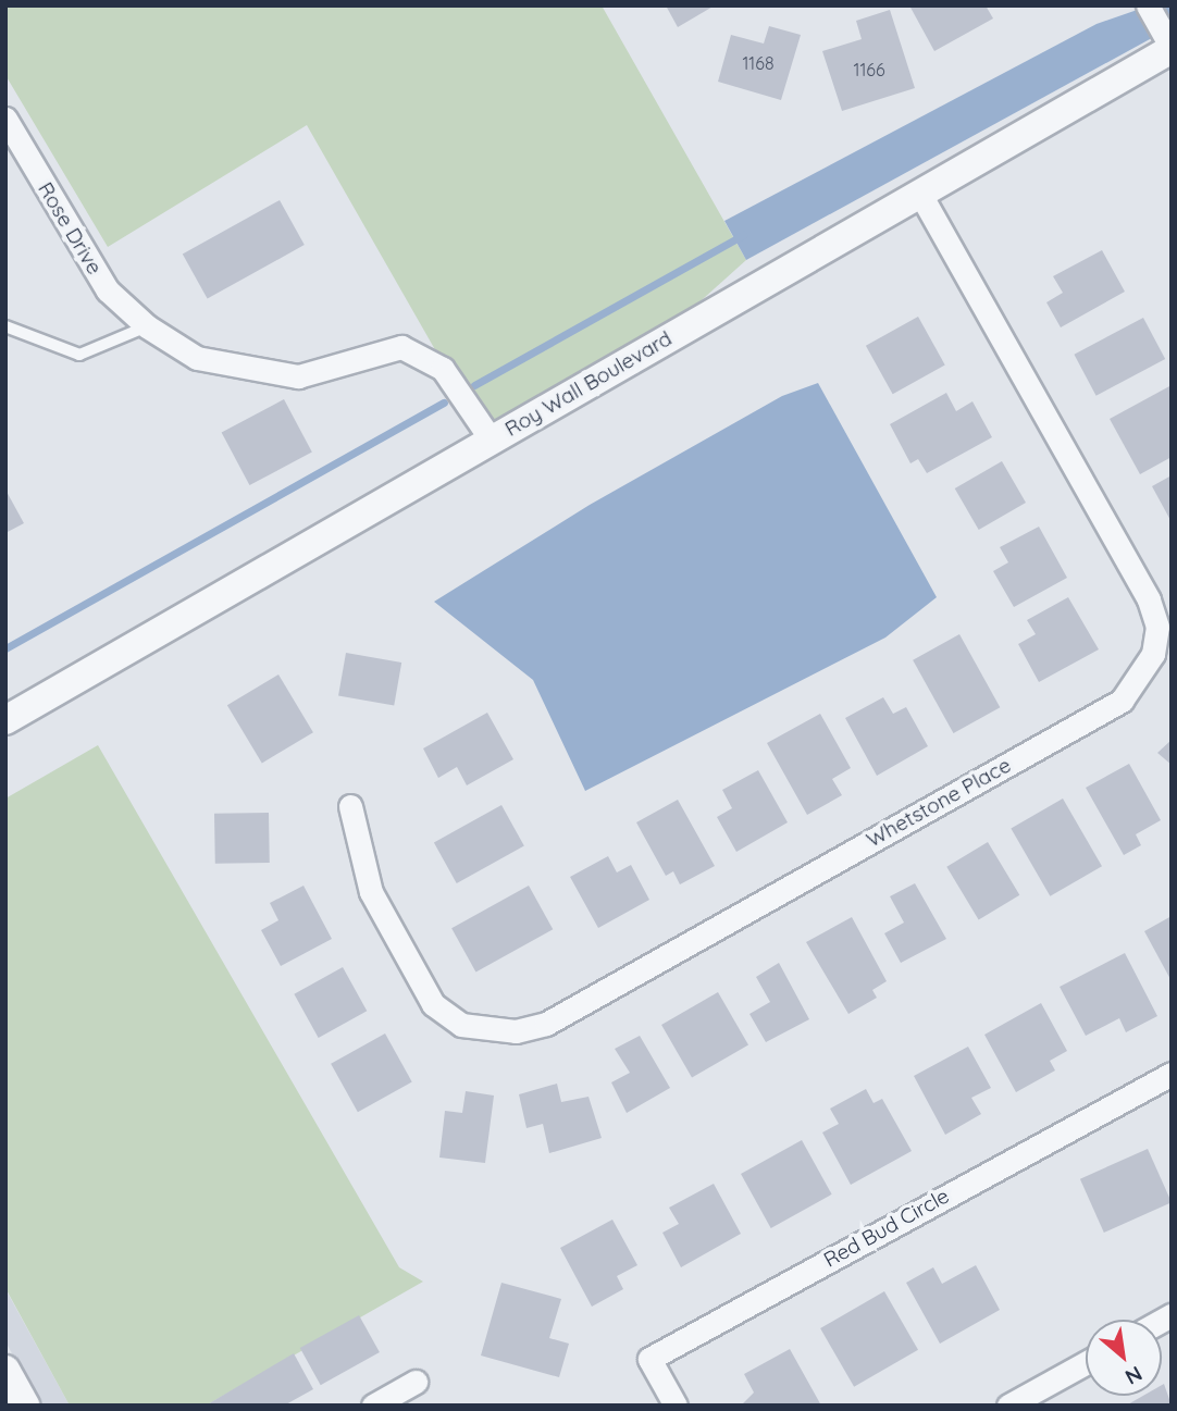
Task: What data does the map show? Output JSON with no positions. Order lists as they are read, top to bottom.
{
  "streets": {
    "street": [
      "Rose Drive",
      "Roy Wall Boulevard",
      "Whetstone Place",
      "Red Bud Circle"
    ]
  },
  "crossings": [
    ["Rose Drive", "Roy Wall Boulevard"],
    ["Roy Wall Boulevard", "Whetstone Place"]
  ],
  "house_numbers": ["1168", "1166"],
  "north": "bottom right"
}
